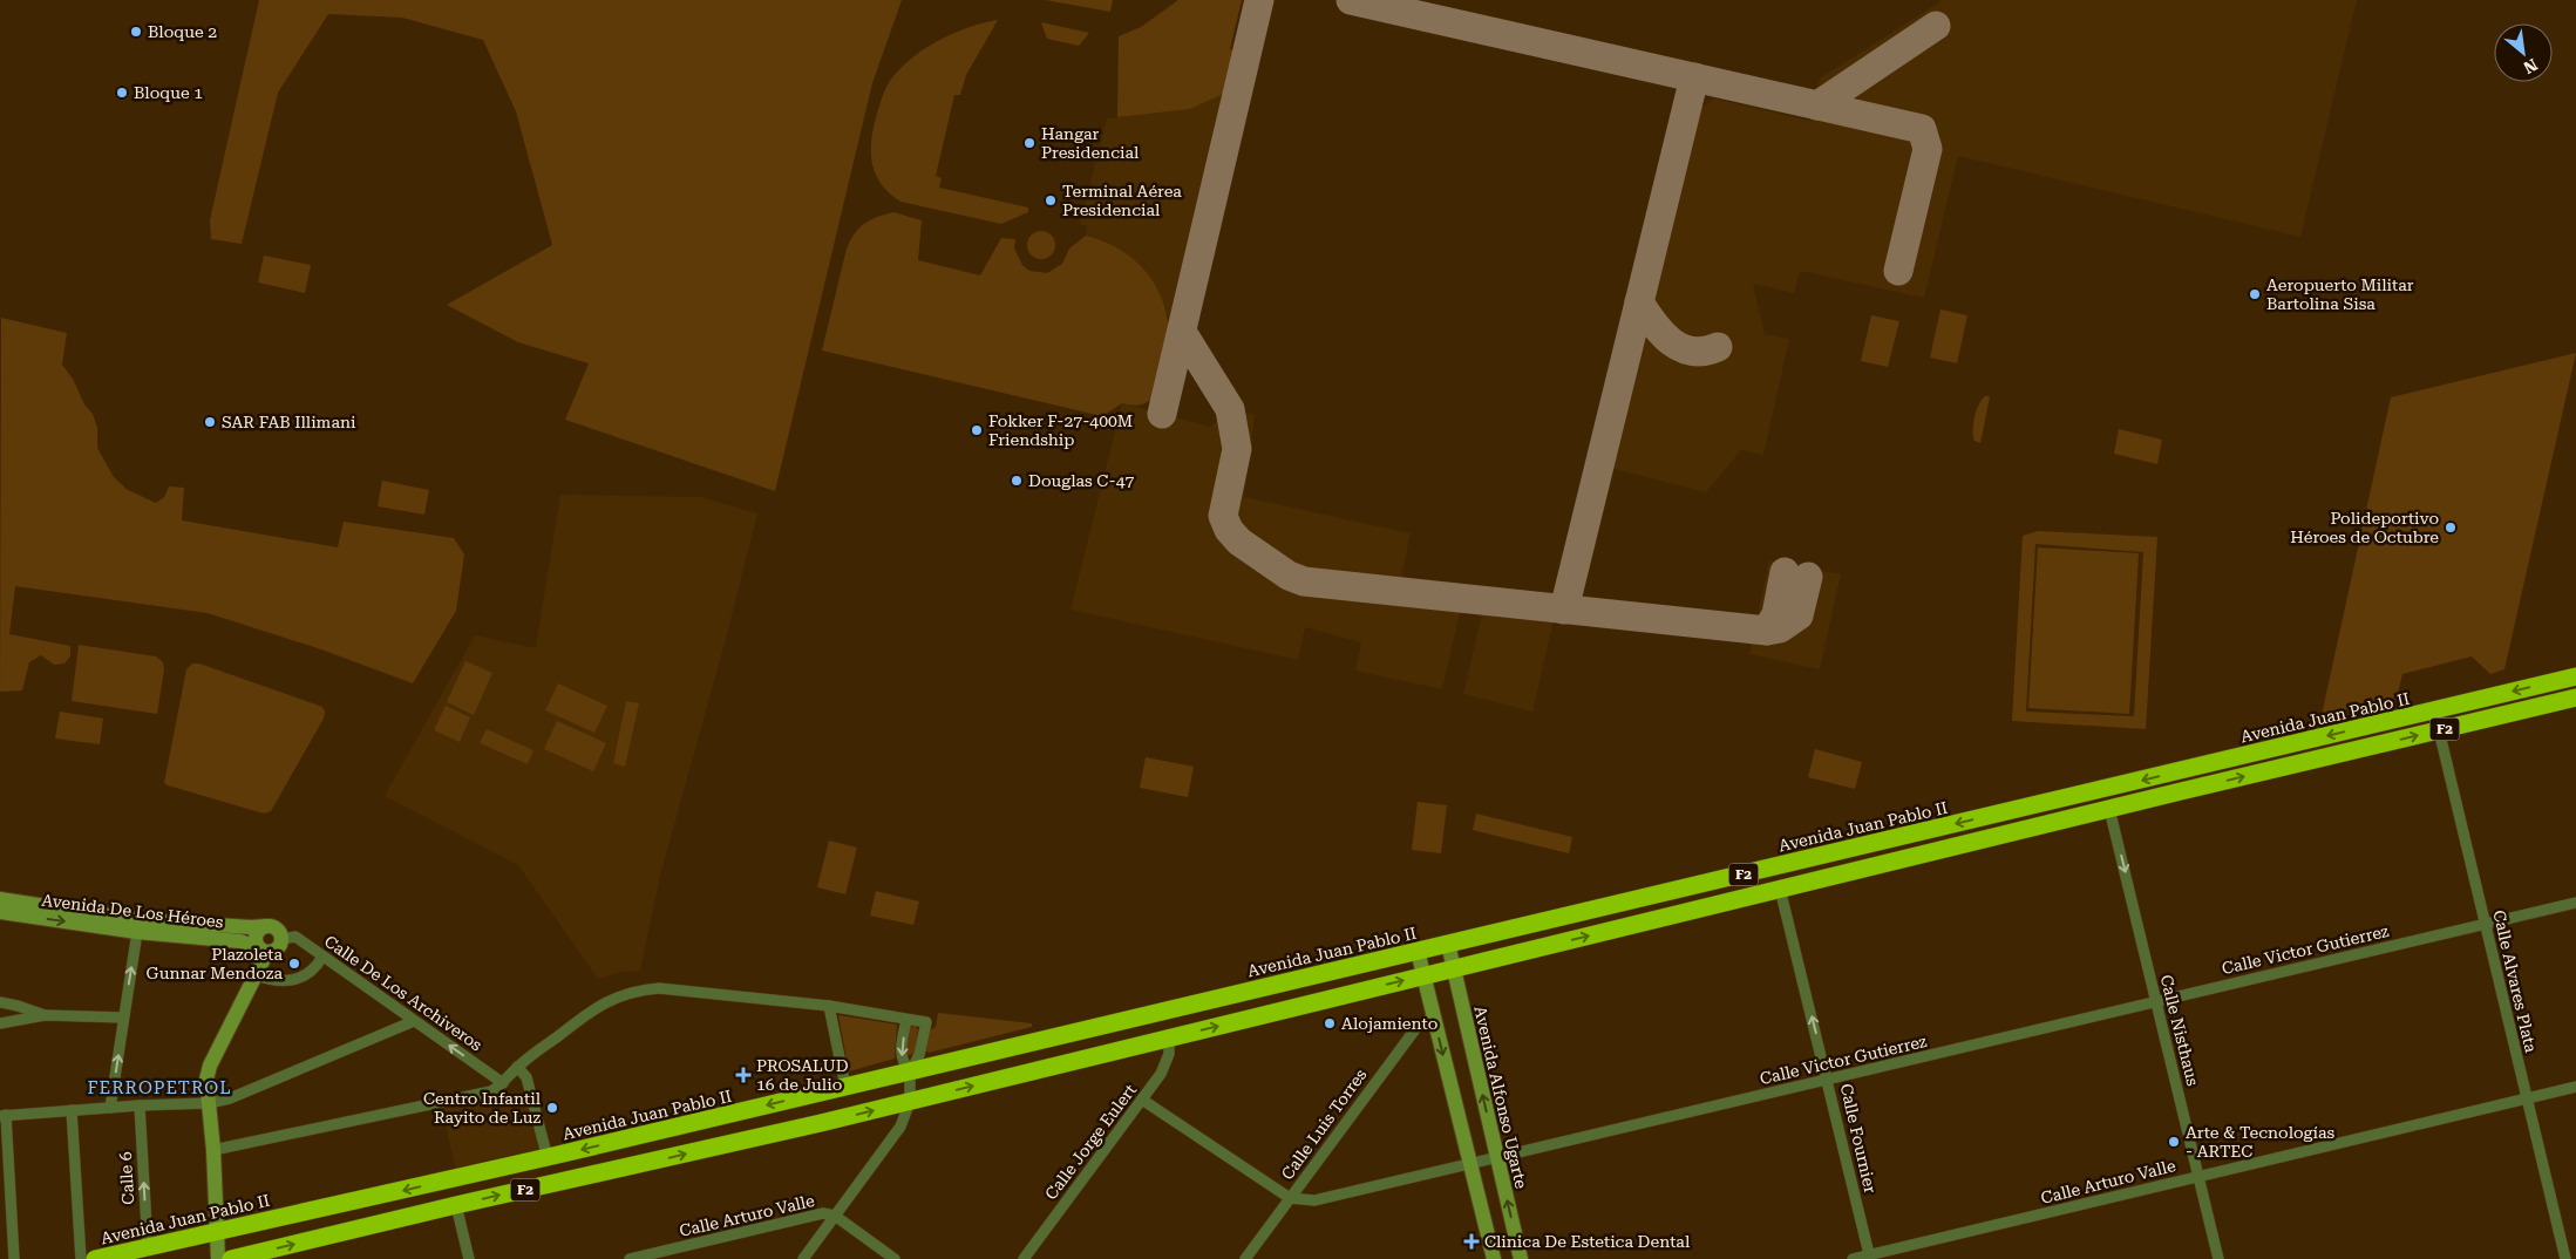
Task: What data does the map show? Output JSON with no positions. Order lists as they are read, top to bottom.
{
  "streets": {
    "highway": ["Avenida Juan Pablo II", "F2"],
    "street": [
      "Avenida De Los Héroes",
      "Calle Victor Gutierrez",
      "Calle Alvares Plata",
      "Calle De Los Archiveros",
      "Calle Nisthaus",
      "Avenida Alfonso Ugarte",
      "Calle Luis Torres",
      "Calle Fournier",
      "Calle Jorge Eulert",
      "Calle 6",
      "Calle Arturo Valle"
    ]
  },
  "crossings": [
    ["Avenida Juan Pablo II", "Calle Alvares Plata"],
    ["Avenida Juan Pablo II", "Avenida Alfonso Ugarte"],
    ["Avenida Juan Pablo II", "Calle 6"],
    ["F2", "Calle Alvares Plata"],
    ["F2", "Calle Nisthaus"],
    ["F2", "Avenida Alfonso Ugarte"],
    ["F2", "Calle Fournier"],
    ["F2", "Calle Jorge Eulert"],
    ["Avenida De Los Héroes", "Calle De Los Archiveros"],
    ["Calle Victor Gutierrez", "Calle Alvares Plata"],
    ["Calle Victor Gutierrez", "Calle Nisthaus"],
    ["Calle Victor Gutierrez", "Avenida Alfonso Ugarte"],
    ["Calle Victor Gutierrez", "Calle Luis Torres"],
    ["Calle Victor Gutierrez", "Calle Fournier"],
    ["Calle Victor Gutierrez", "Calle Jorge Eulert"],
    ["Calle Alvares Plata", "Calle Arturo Valle"],
    ["Calle Nisthaus", "Calle Arturo Valle"],
    ["Calle Fournier", "Calle Arturo Valle"]
  ],
  "one_way": ["Calle De Los Archiveros", "Calle Nisthaus", "Calle Fournier"],
  "districts": ["FERROPETROL"],
  "places": {
    "other": [
      "Bloque 2",
      "Bloque 1",
      "Hangar Presidencial",
      "Terminal Aérea Presidencial",
      "Aeropuerto Militar Bartolina Sisa",
      "SAR FAB Illimani",
      "Fokker F-27-400M Friendship",
      "Douglas C-47",
      "Polideportivo Héroes de Octubre",
      "Plazoleta Gunnar Mendoza",
      "Alojamiento",
      "Centro Infantil Rayito de Luz",
      "Arte & Tecnologías - ARTEC"
    ],
    "health": ["PROSALUD 16 de Julio", "Clinica De Estetica Dental"]
  },
  "north": "bottom right"
}
